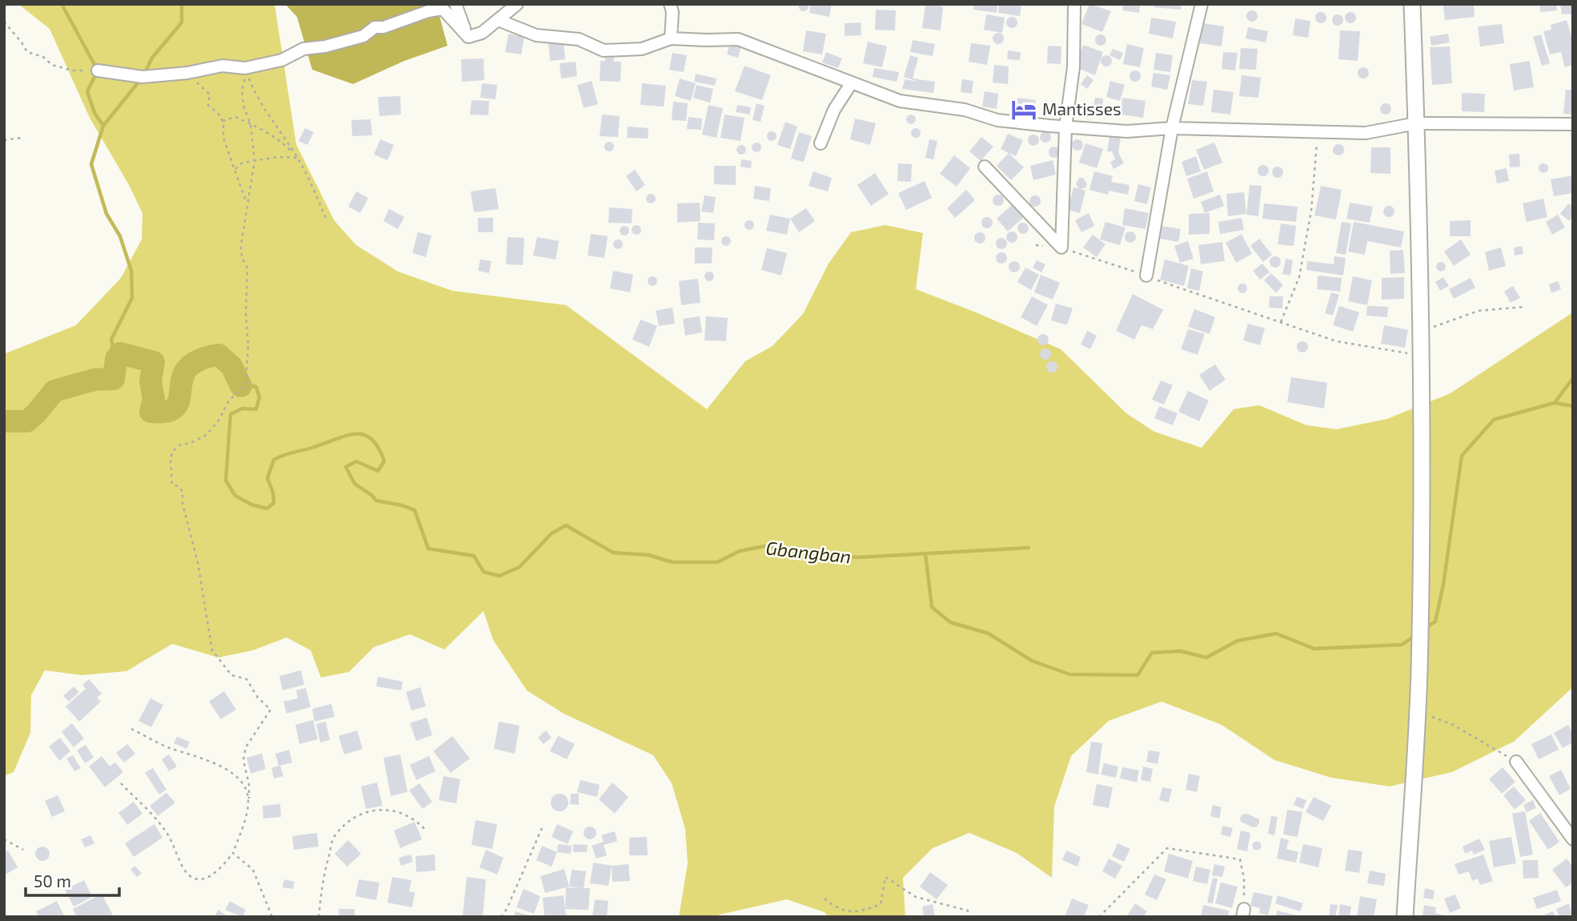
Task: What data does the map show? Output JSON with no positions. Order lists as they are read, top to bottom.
{
  "water": ["Gbangban"],
  "places": {
    "hotel": ["Mantisses"]
  },
  "scale_bar": "50 m"
}
